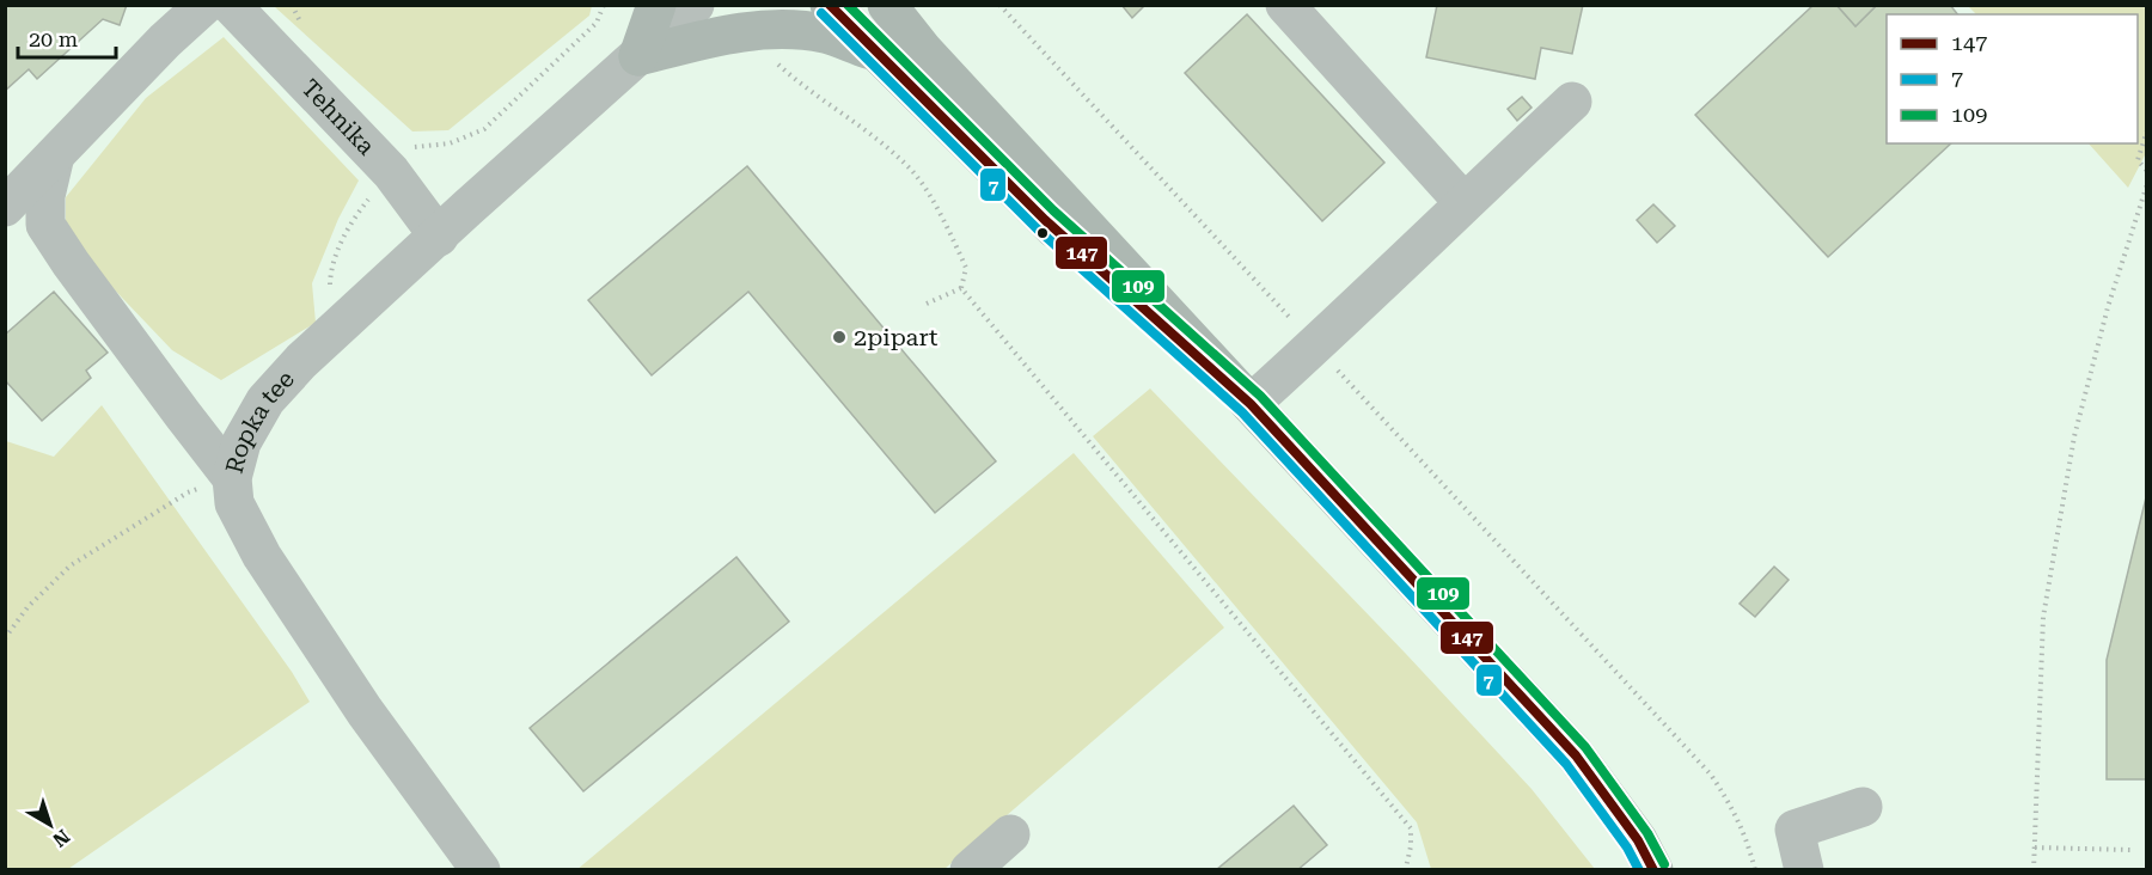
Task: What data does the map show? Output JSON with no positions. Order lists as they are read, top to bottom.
{
  "streets": {
    "street": ["Tehnika", "Ropka tee"]
  },
  "crossings": [
    ["Tehnika", "Ropka tee"]
  ],
  "places": ["2pipart"],
  "lines": ["transit line 147", "transit line 109", "transit line 7"],
  "legend": ["147", "7", "109"],
  "scale_bar": "20 m",
  "north": "bottom right"
}
